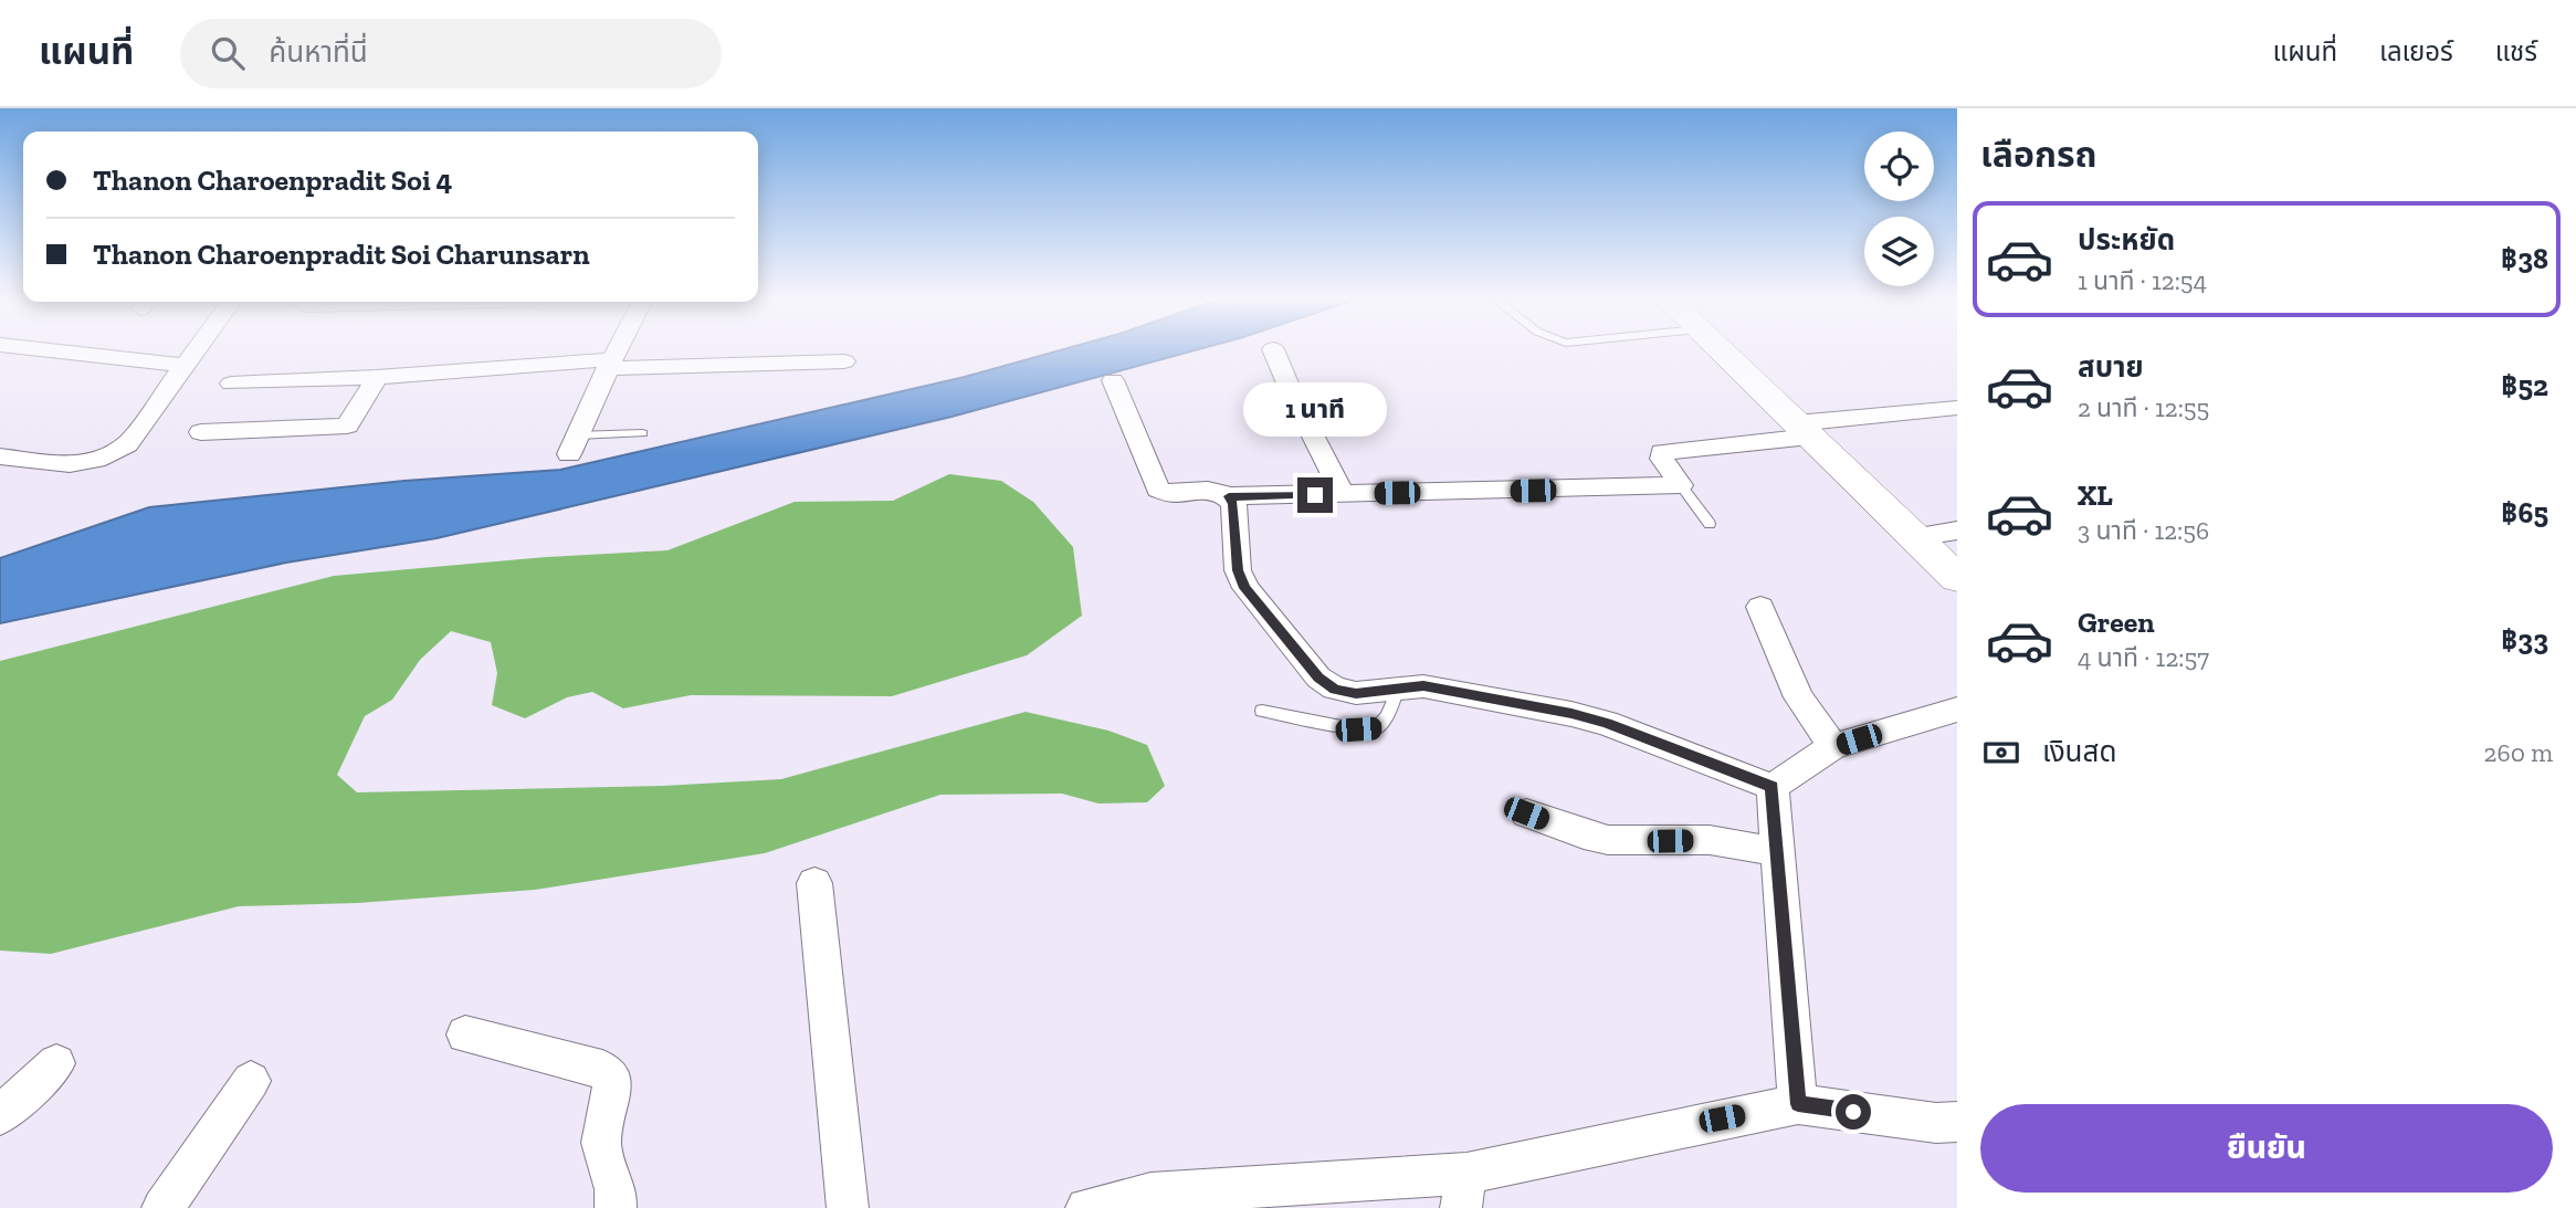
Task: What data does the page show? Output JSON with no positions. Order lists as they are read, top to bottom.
{
  "page": {
    "header": "แผนที่",
    "search": "ค้นหาที่นี่",
    "nav": ["แผนที่", "เลเยอร์", "แชร์"],
    "heading": "เลือกรถ",
    "banner": ["Thanon Charoenpradit Soi 4", "Thanon Charoenpradit Soi Charunsarn"],
    "list": [
      {
        "name": "ประหยัด",
        "note": "1 นาที · 12:54",
        "value": "฿38"
      },
      {
        "name": "สบาย",
        "note": "2 นาที · 12:55",
        "value": "฿52"
      },
      {
        "name": "XL",
        "note": "3 นาที · 12:56",
        "value": "฿65"
      },
      {
        "name": "Green",
        "note": "4 นาที · 12:57",
        "value": "฿33"
      }
    ],
    "bubble": "1 นาที",
    "pay": ["เงินสด", "260 m"],
    "buttons": "ยืนยัน"
  }
}
